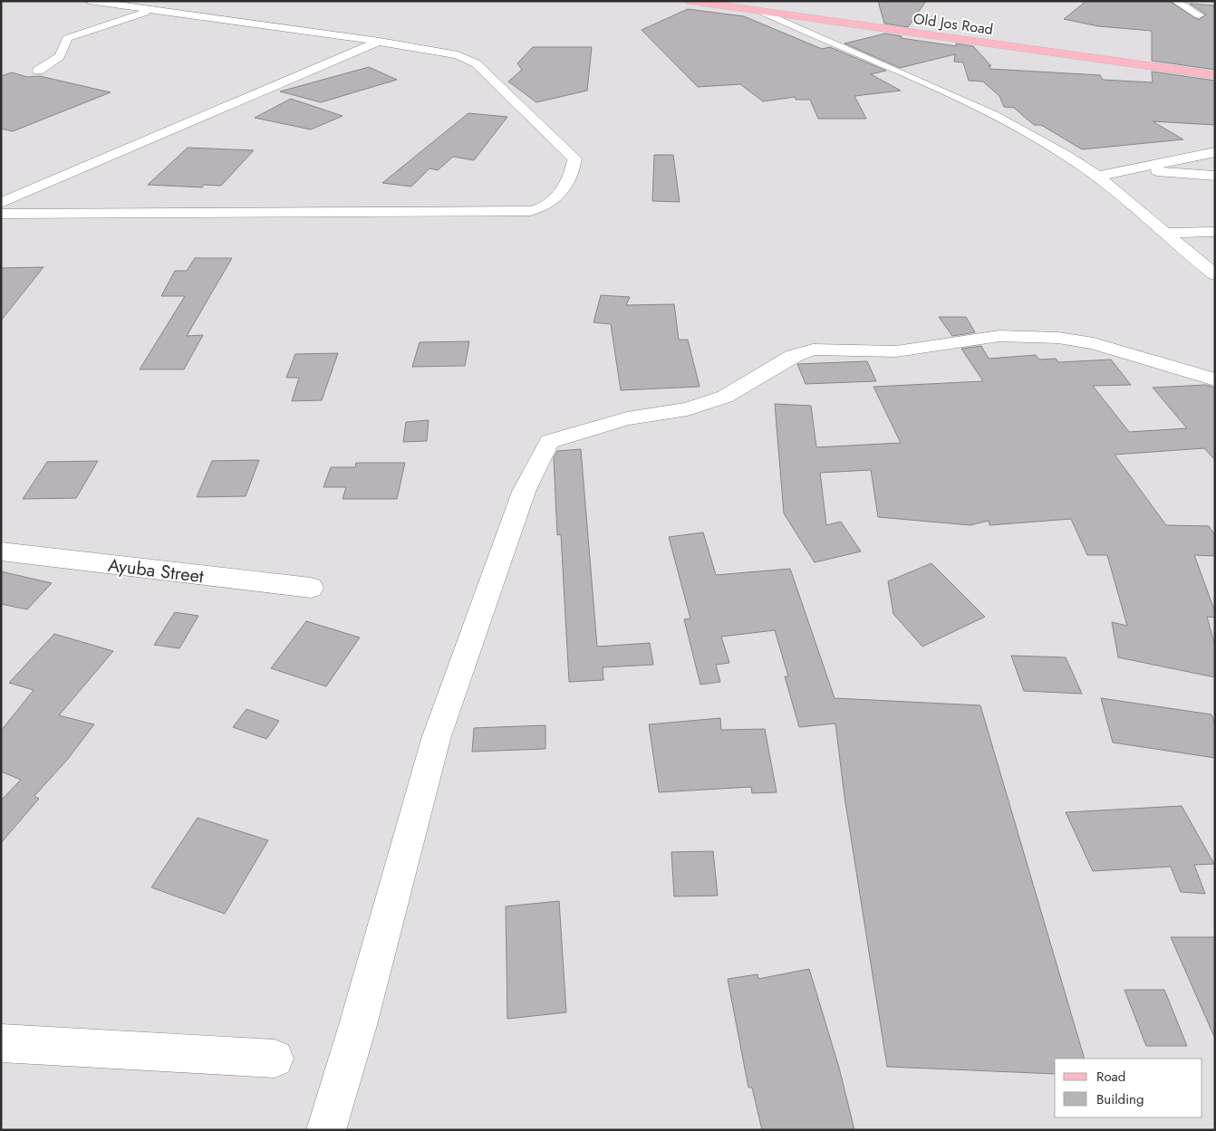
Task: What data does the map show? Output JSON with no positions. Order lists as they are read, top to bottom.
{
  "streets": {
    "main road": ["Old Jos Road"],
    "street": ["Ayuba Street"]
  },
  "legend": ["Road", "Building"]
}
